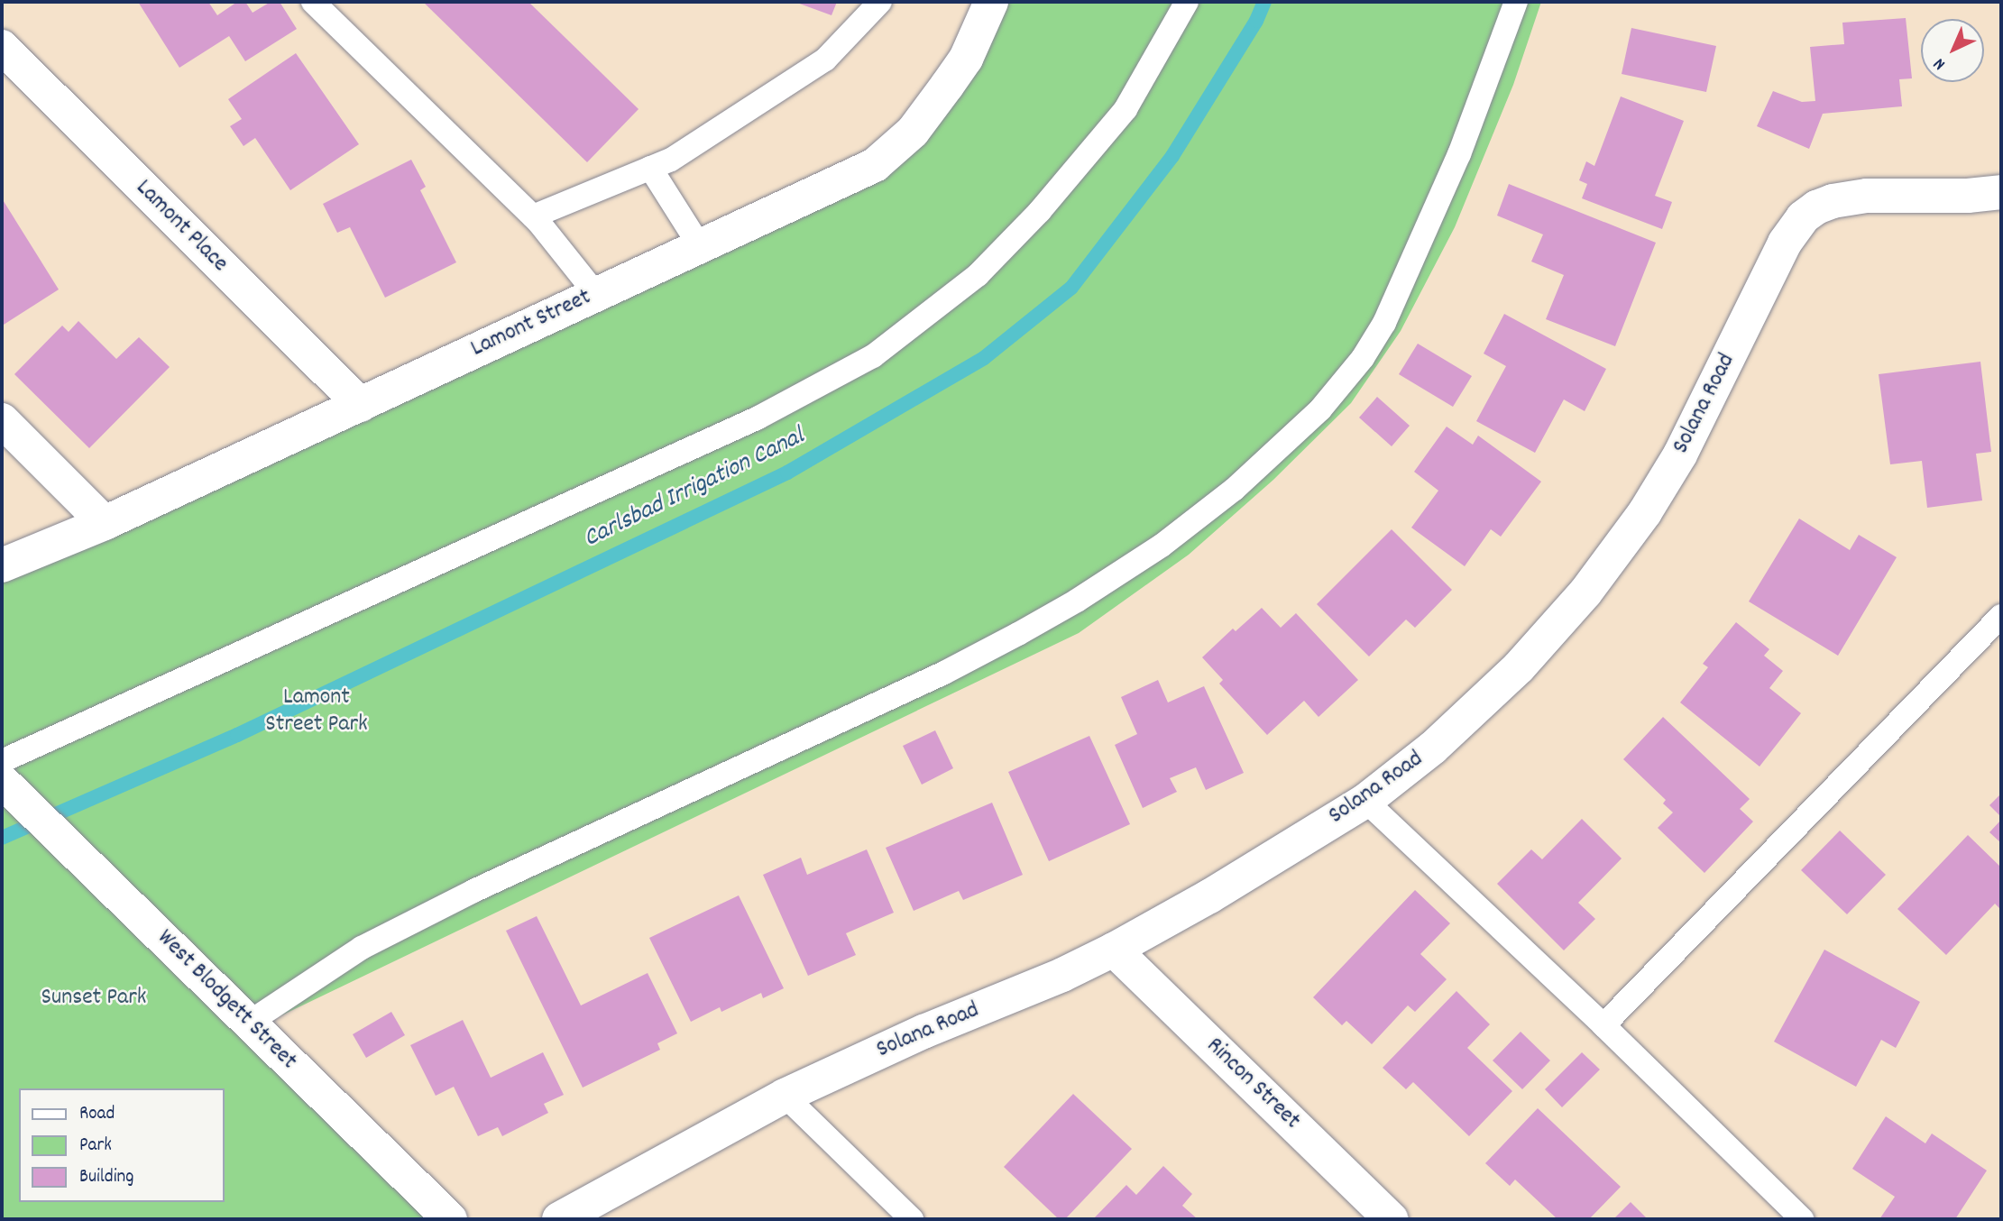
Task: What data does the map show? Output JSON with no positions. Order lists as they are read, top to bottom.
{
  "streets": {
    "street": [
      "Lamont Place",
      "Lamont Street",
      "Solana Road",
      "West Blodgett Street",
      "Rincon Street"
    ]
  },
  "crossings": [
    ["Lamont Place", "Lamont Street"],
    ["Solana Road", "Rincon Street"]
  ],
  "water": ["Carlsbad Irrigation Canal"],
  "parks": ["Lamont Street Park", "Sunset Park"],
  "legend": ["Road", "Park", "Building"],
  "north": "bottom left"
}
